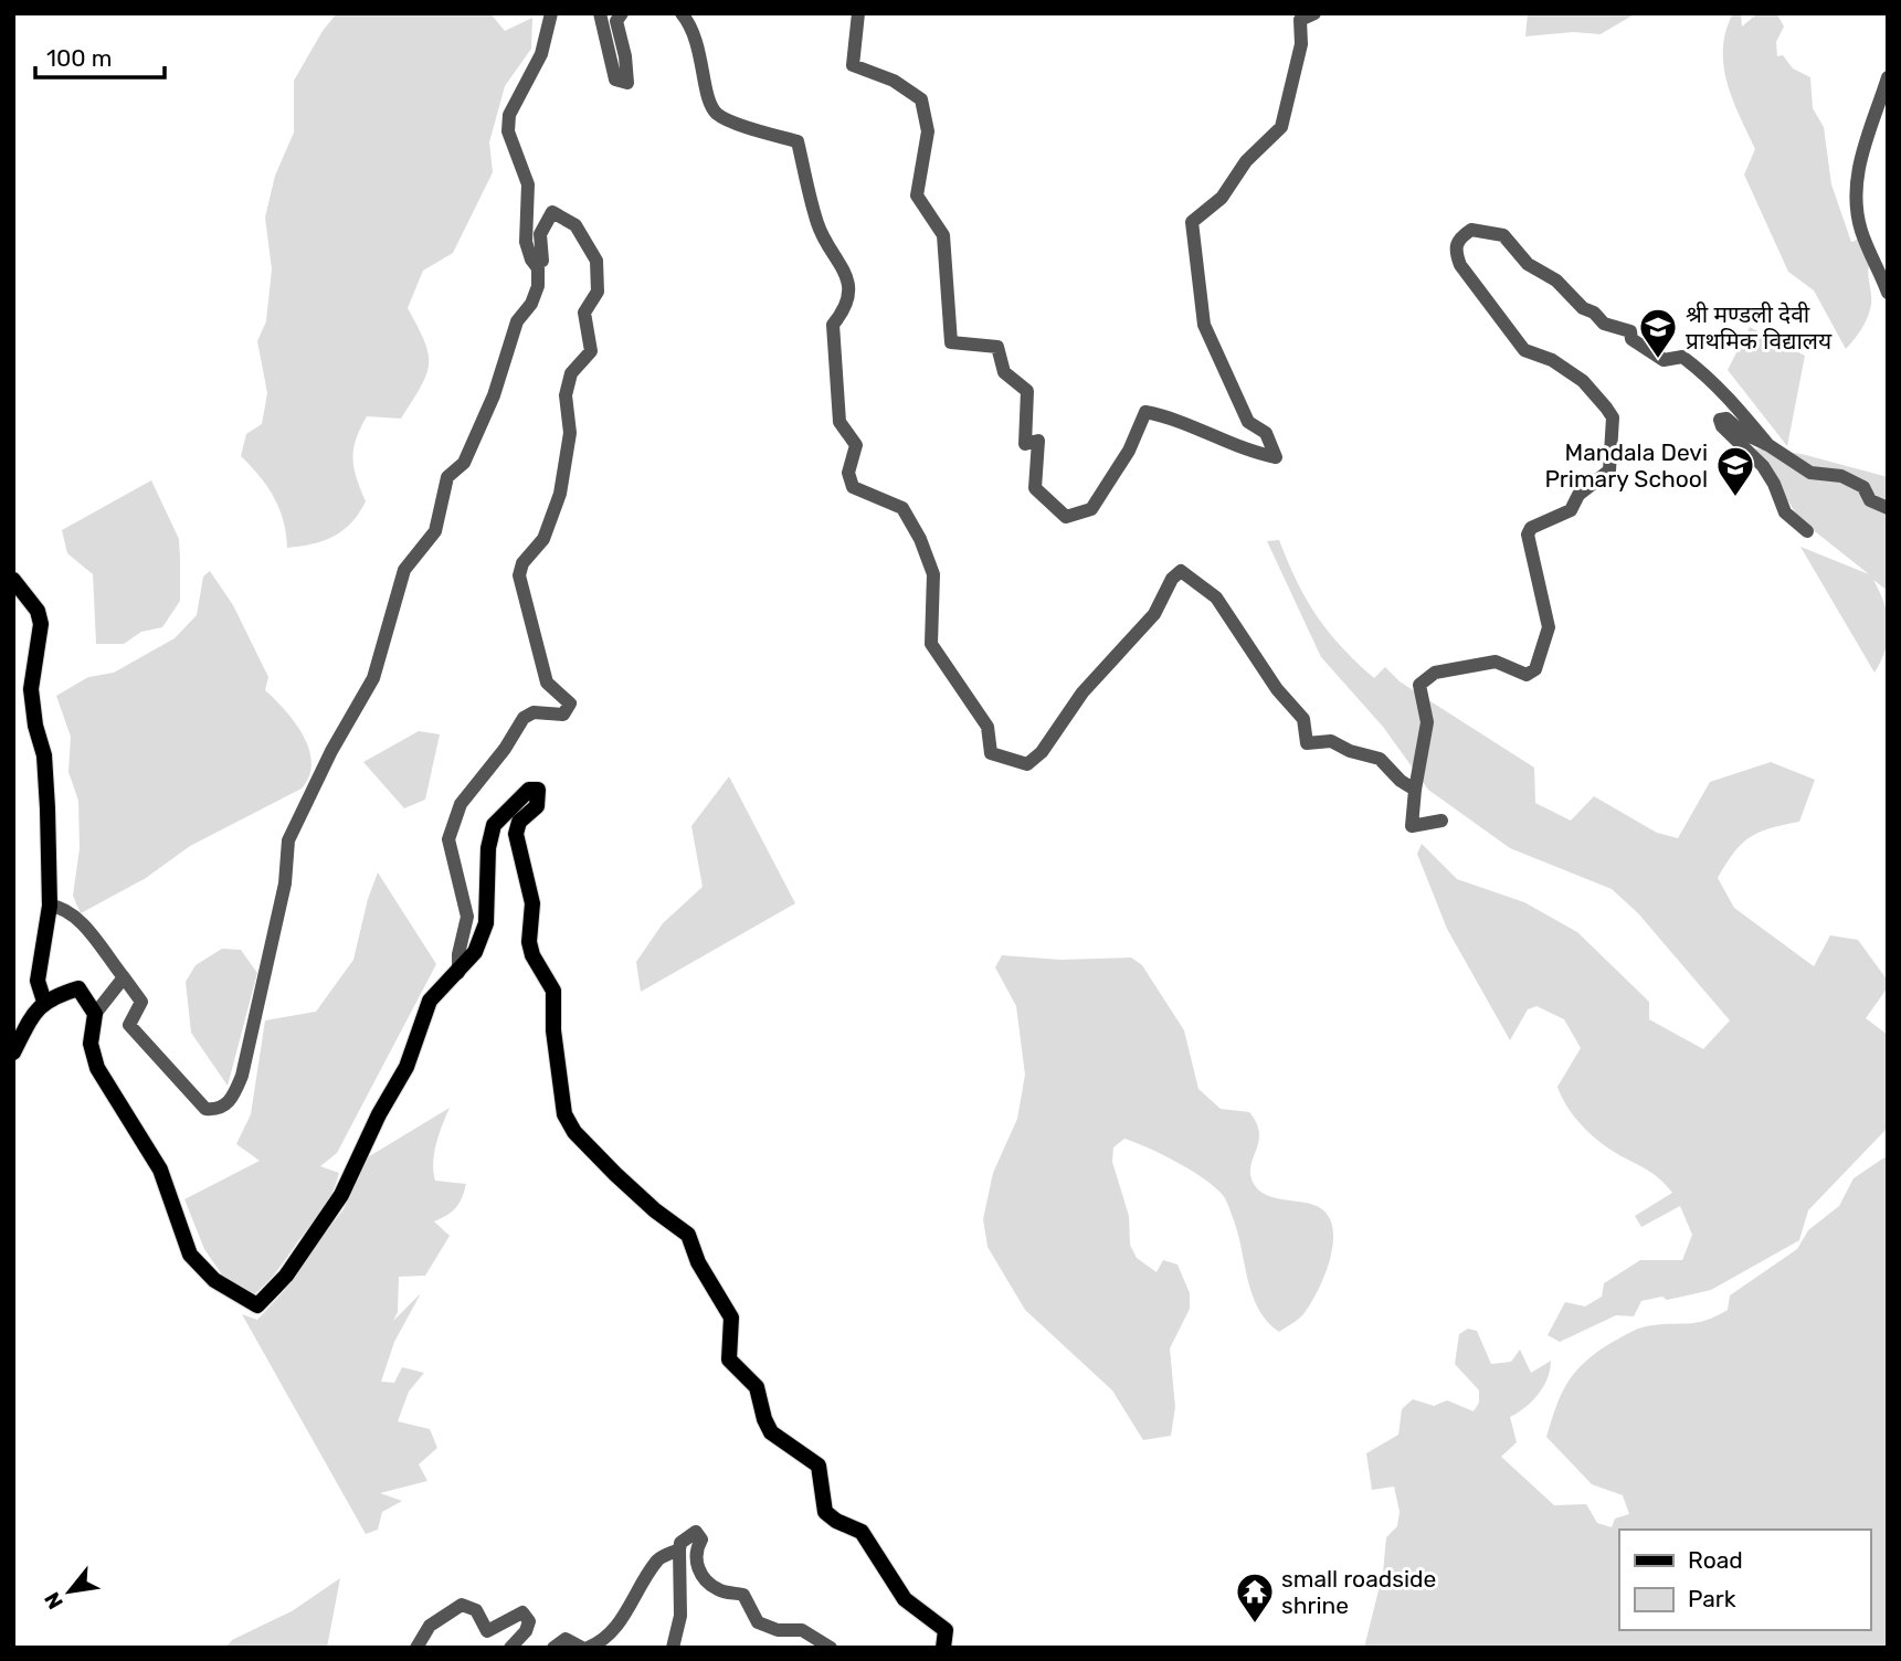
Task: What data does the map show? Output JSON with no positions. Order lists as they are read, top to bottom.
{
  "places": {
    "school or university": ["श्री मण्डली देवी प्राथमिक विद्यालय", "Mandala Devi Primary School"],
    "temple": ["small roadside shrine"]
  },
  "legend": ["Road", "Park"],
  "scale_bar": "100 m",
  "north": "bottom left"
}
